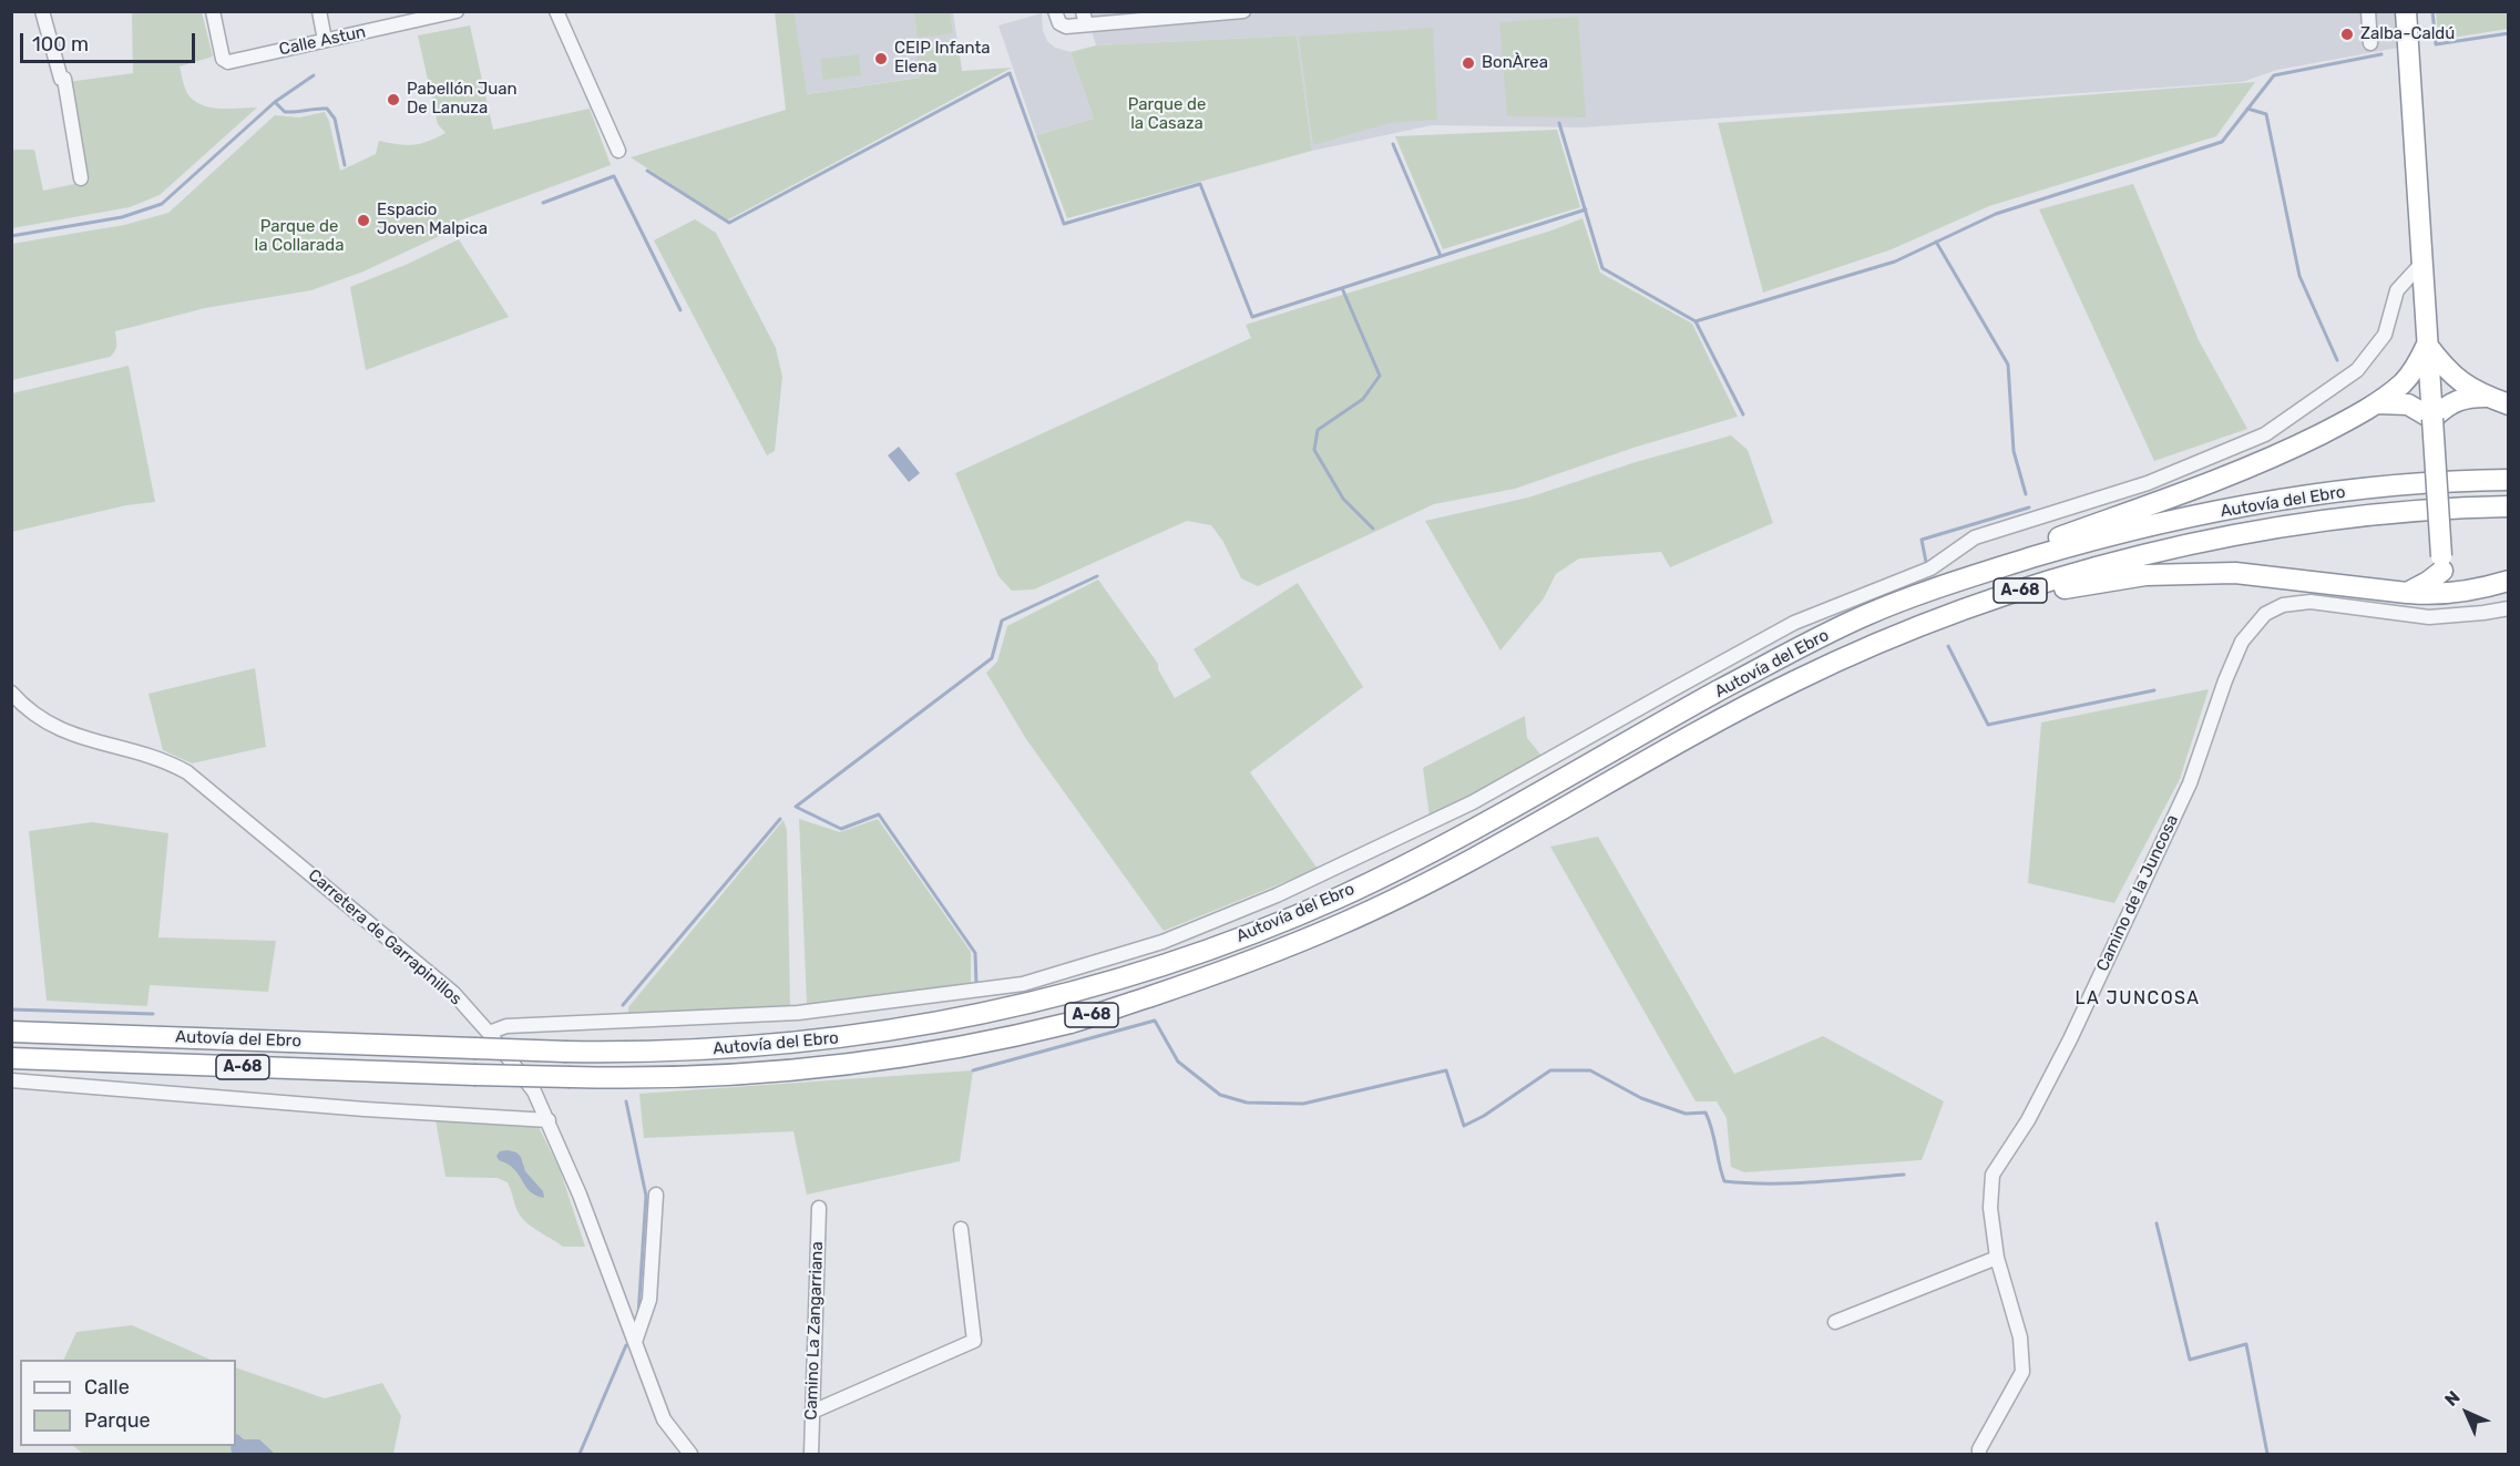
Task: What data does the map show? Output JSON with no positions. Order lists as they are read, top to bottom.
{
  "streets": {
    "highway": ["Autovía del Ebro", "A-68"],
    "street": [
      "Calle Astun",
      "Camino de la Juncosa",
      "Carretera de Garrapinillos",
      "Camino La Zangarriana"
    ]
  },
  "districts": ["LA JUNCOSA"],
  "parks": ["Parque de la Casaza", "Parque de la Collarada"],
  "places": [
    "Zalba-Caldú",
    "CEIP Infanta Elena",
    "BonÀrea",
    "Pabellón Juan De Lanuza",
    "Espacio Joven Malpica"
  ],
  "legend": ["Calle", "Parque"],
  "scale_bar": "100 m",
  "north": "top left"
}
